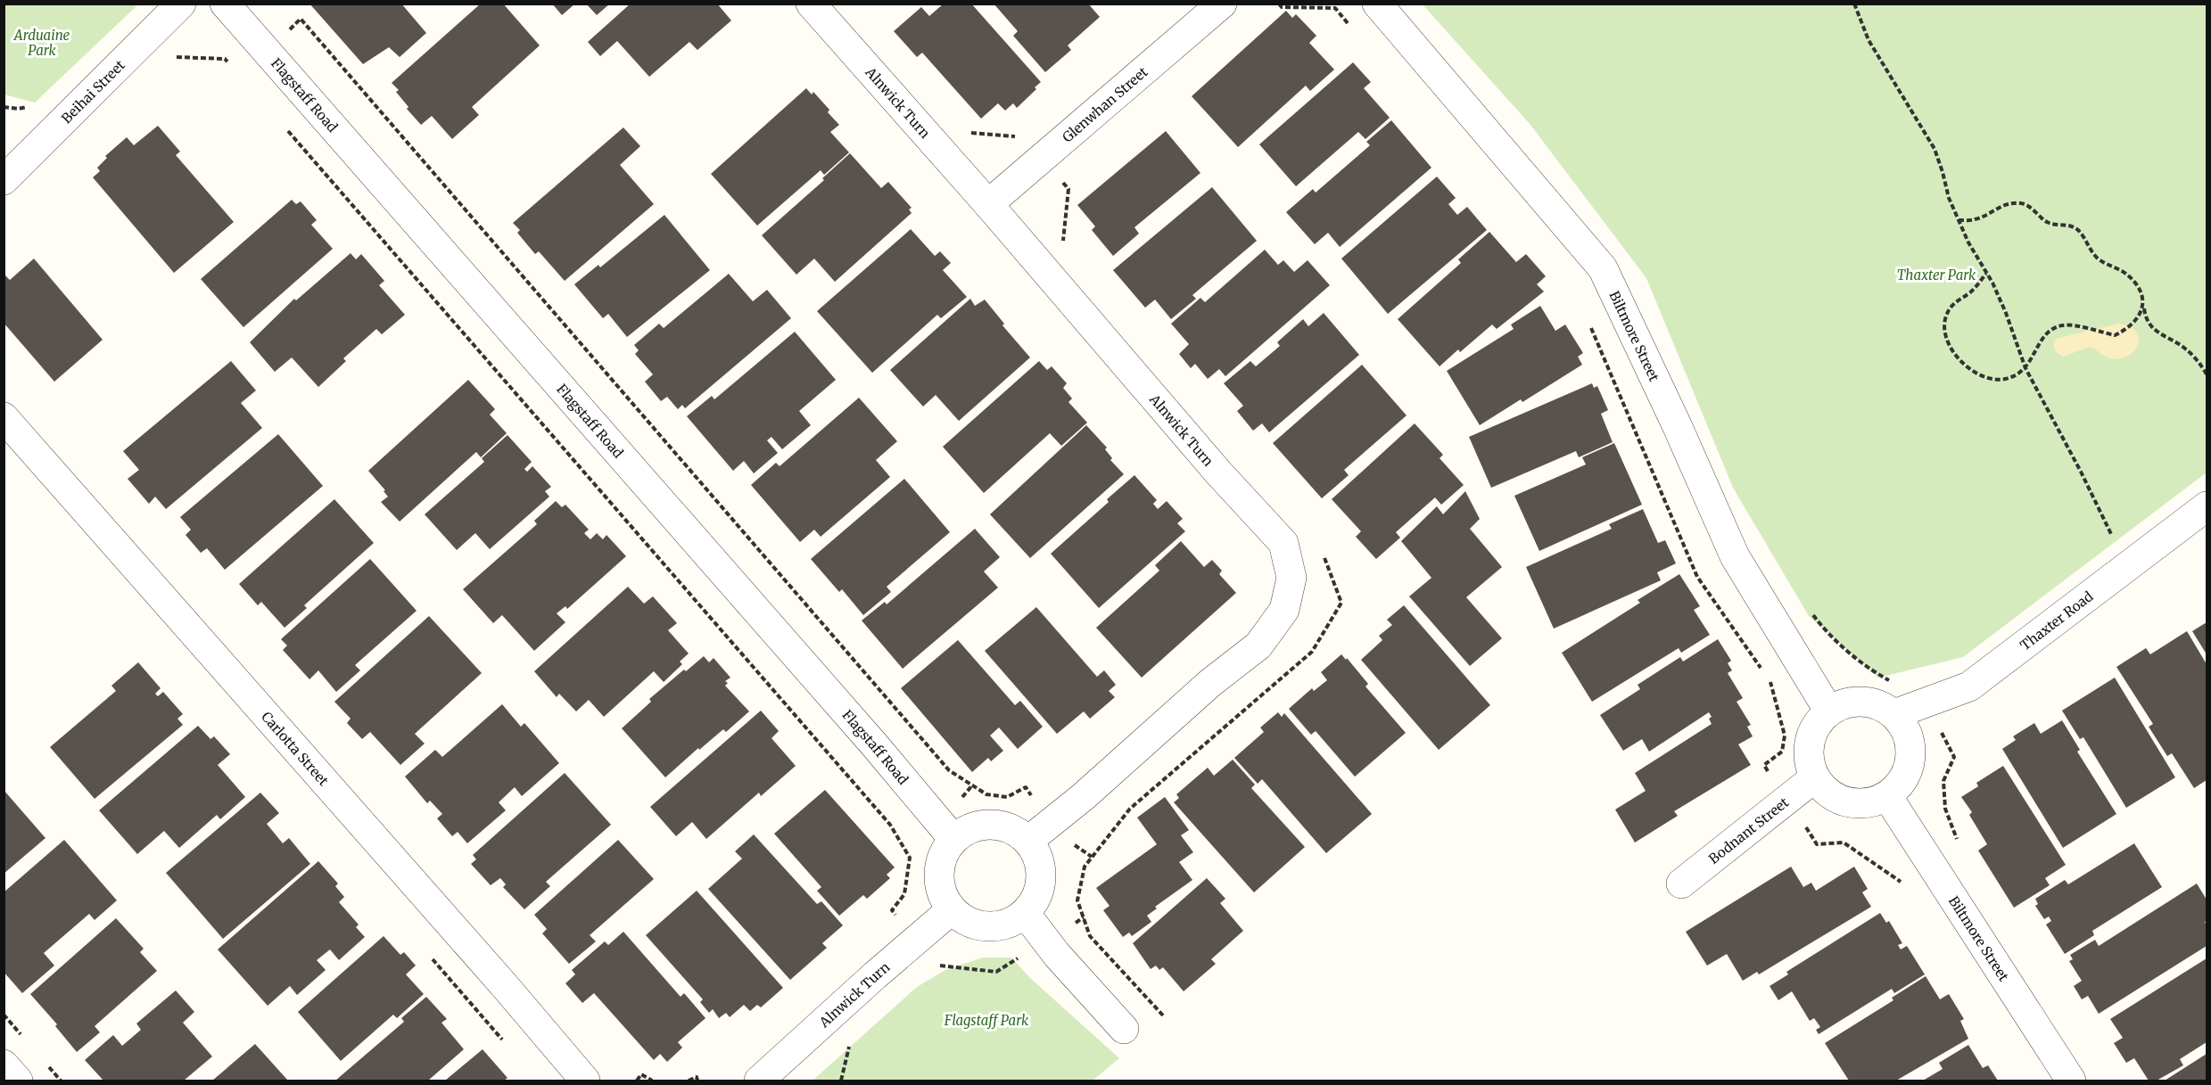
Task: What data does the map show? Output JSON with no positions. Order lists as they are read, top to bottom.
{
  "streets": {
    "street": [
      "Beihai Street",
      "Flagstaff Road",
      "Alnwick Turn",
      "Glenwhan Street",
      "Biltmore Street",
      "Thaxter Road",
      "Carlotta Street",
      "Bodnant Street"
    ]
  },
  "crossings": [
    ["Flagstaff Road", "Alnwick Turn"],
    ["Alnwick Turn", "Glenwhan Street"],
    ["Biltmore Street", "Thaxter Road"],
    ["Biltmore Street", "Bodnant Street"],
    ["Thaxter Road", "Bodnant Street"]
  ],
  "parks": ["Arduaine Park", "Thaxter Park", "Flagstaff Park"]
}
